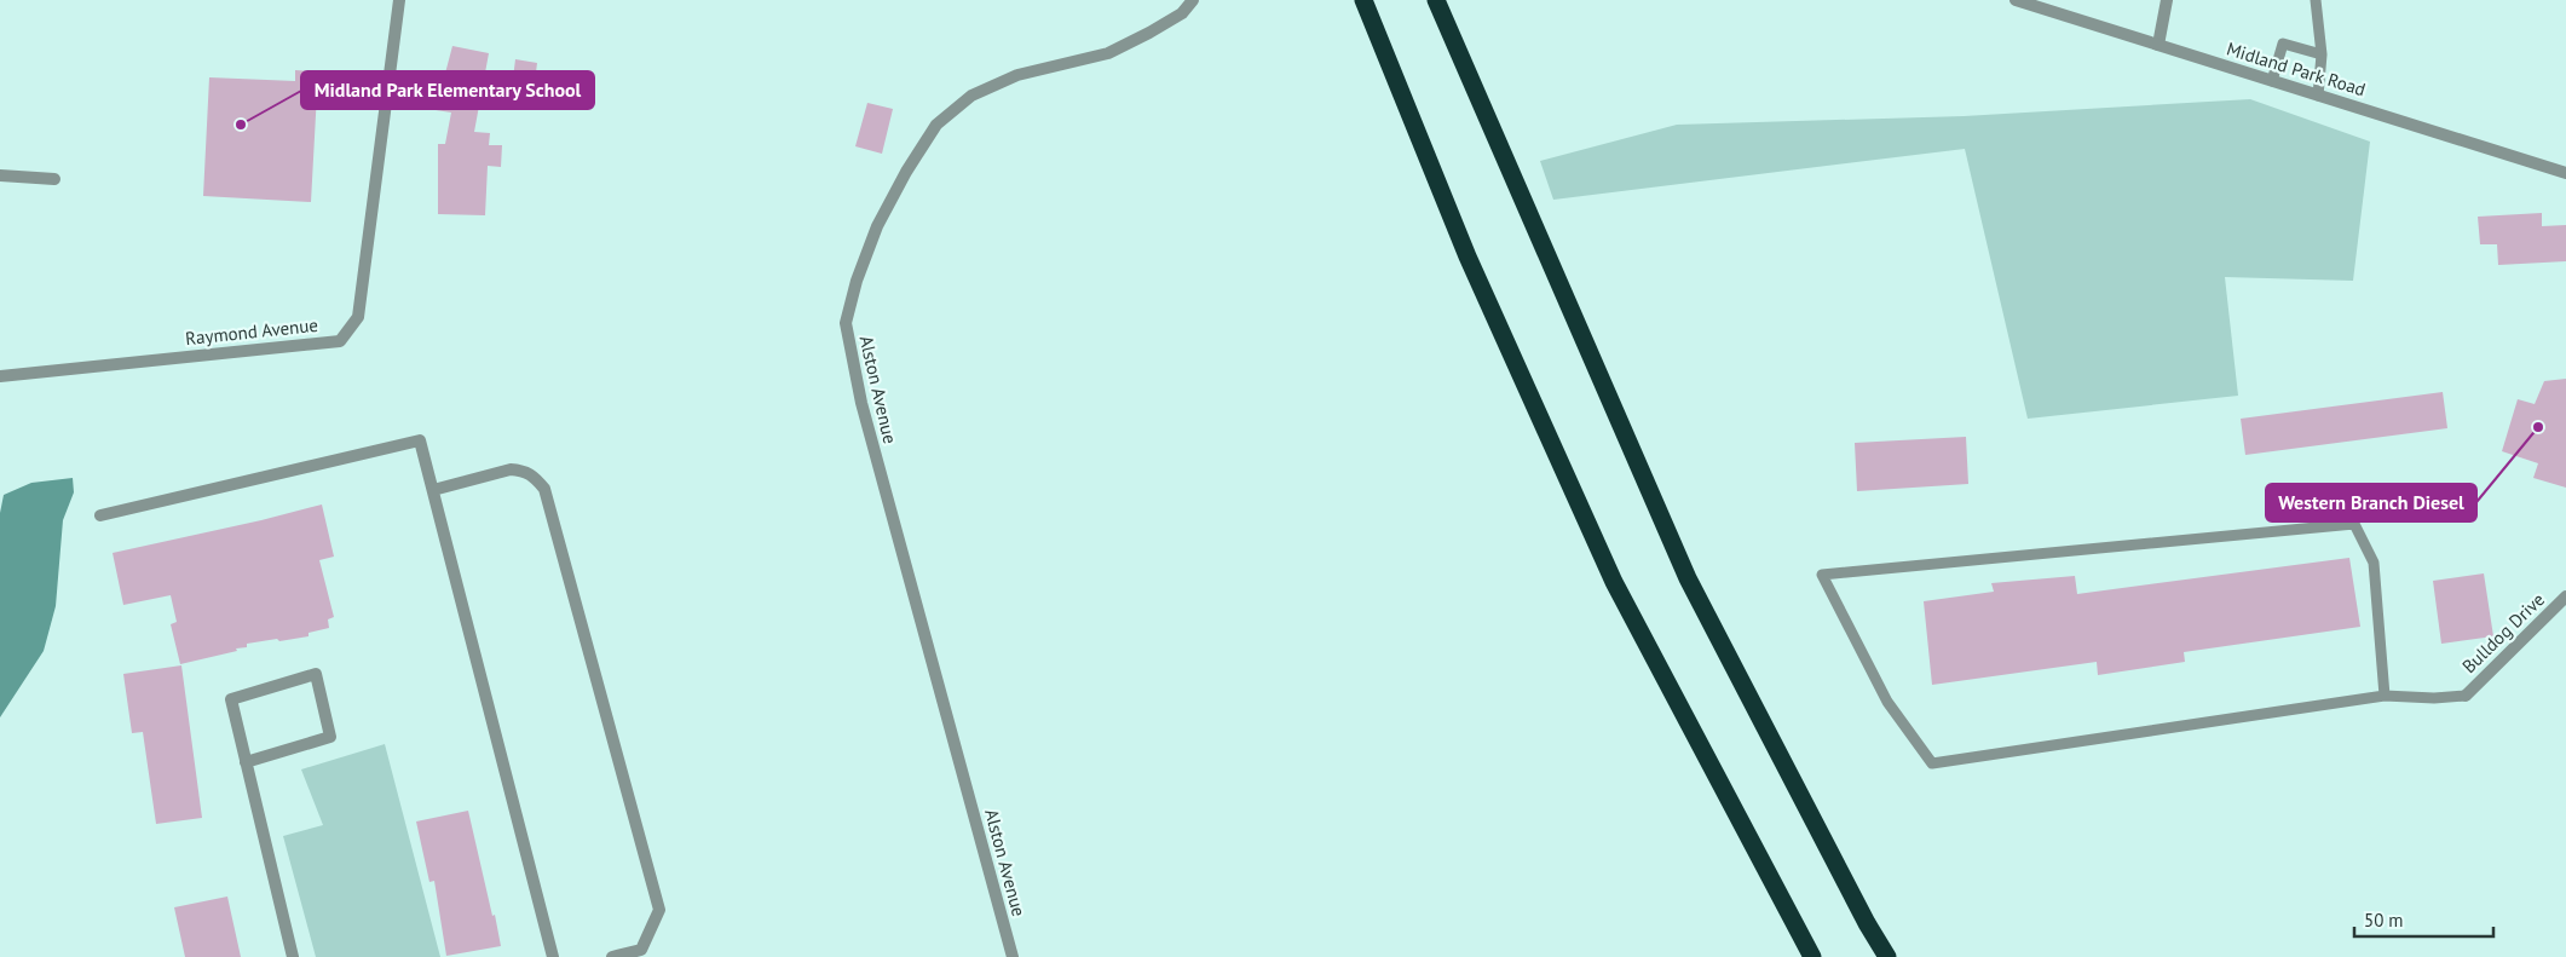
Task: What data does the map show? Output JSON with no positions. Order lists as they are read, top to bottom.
{
  "streets": {
    "street": [
      "Midland Park Road",
      "Raymond Avenue",
      "Alston Avenue",
      "Bulldog Drive"
    ]
  },
  "places": ["Midland Park Elementary School", "Western Branch Diesel"],
  "scale_bar": "50 m"
}
